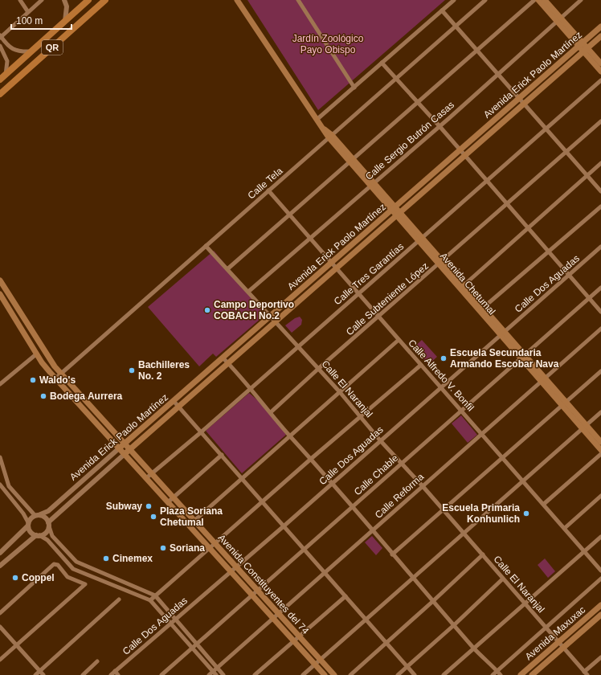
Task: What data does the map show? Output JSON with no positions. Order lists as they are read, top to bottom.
{
  "streets": {
    "main road": [
      "QR",
      "Avenida Erick Paolo Martínez",
      "Avenida Chetumal",
      "Avenida Constituyentes del 74",
      "Avenida Maxuxac"
    ],
    "street": [
      "Calle Sergio Butrón Casas",
      "Calle Tela",
      "Calle Tres Garantías",
      "Calle Dos Aguadas",
      "Calle Subteniente López",
      "Calle Alfredo V. Bonfil",
      "Calle El Naranjal",
      "Calle Chable",
      "Calle Reforma"
    ]
  },
  "crossings": [
    ["Avenida Erick Paolo Martínez", "Avenida Chetumal"],
    ["Avenida Erick Paolo Martínez", "Calle Alfredo V. Bonfil"],
    ["Avenida Erick Paolo Martínez", "Calle El Naranjal"],
    ["Avenida Erick Paolo Martínez", "Avenida Constituyentes del 74"],
    ["Calle Sergio Butrón Casas", "Avenida Chetumal"],
    ["Calle Sergio Butrón Casas", "Calle Alfredo V. Bonfil"],
    ["Calle Sergio Butrón Casas", "Calle El Naranjal"],
    ["Calle Tela", "Avenida Chetumal"],
    ["Calle Tela", "Calle Alfredo V. Bonfil"],
    ["Calle Tela", "Calle El Naranjal"],
    ["Calle Tela", "Avenida Constituyentes del 74"],
    ["Calle Tres Garantías", "Avenida Chetumal"],
    ["Calle Tres Garantías", "Calle Alfredo V. Bonfil"],
    ["Calle Tres Garantías", "Calle El Naranjal"],
    ["Calle Tres Garantías", "Avenida Constituyentes del 74"],
    ["Avenida Chetumal", "Calle Dos Aguadas"],
    ["Avenida Chetumal", "Calle Subteniente López"],
    ["Avenida Chetumal", "Calle Chable"],
    ["Avenida Chetumal", "Calle Reforma"],
    ["Calle Dos Aguadas", "Calle Alfredo V. Bonfil"],
    ["Calle Dos Aguadas", "Calle El Naranjal"],
    ["Calle Dos Aguadas", "Avenida Constituyentes del 74"],
    ["Calle Subteniente López", "Calle Alfredo V. Bonfil"],
    ["Calle Subteniente López", "Calle El Naranjal"],
    ["Calle Alfredo V. Bonfil", "Calle Chable"],
    ["Calle Alfredo V. Bonfil", "Calle Reforma"],
    ["Calle El Naranjal", "Calle Chable"],
    ["Calle El Naranjal", "Calle Reforma"],
    ["Calle El Naranjal", "Avenida Maxuxac"],
    ["Calle Chable", "Avenida Constituyentes del 74"],
    ["Calle Reforma", "Avenida Constituyentes del 74"]
  ],
  "parks": ["Jardín Zoológico Payo Obispo"],
  "places": [
    "Campo Deportivo COBACH No.2",
    "Escuela Secundaria Armando Escobar Nava",
    "Bachilleres No. 2",
    "Waldo's",
    "Bodega Aurrera",
    "Subway",
    "Escuela Primaria Konhunlich",
    "Plaza Soriana Chetumal",
    "Soriana",
    "Cinemex",
    "Coppel"
  ],
  "scale_bar": "100 m"
}
